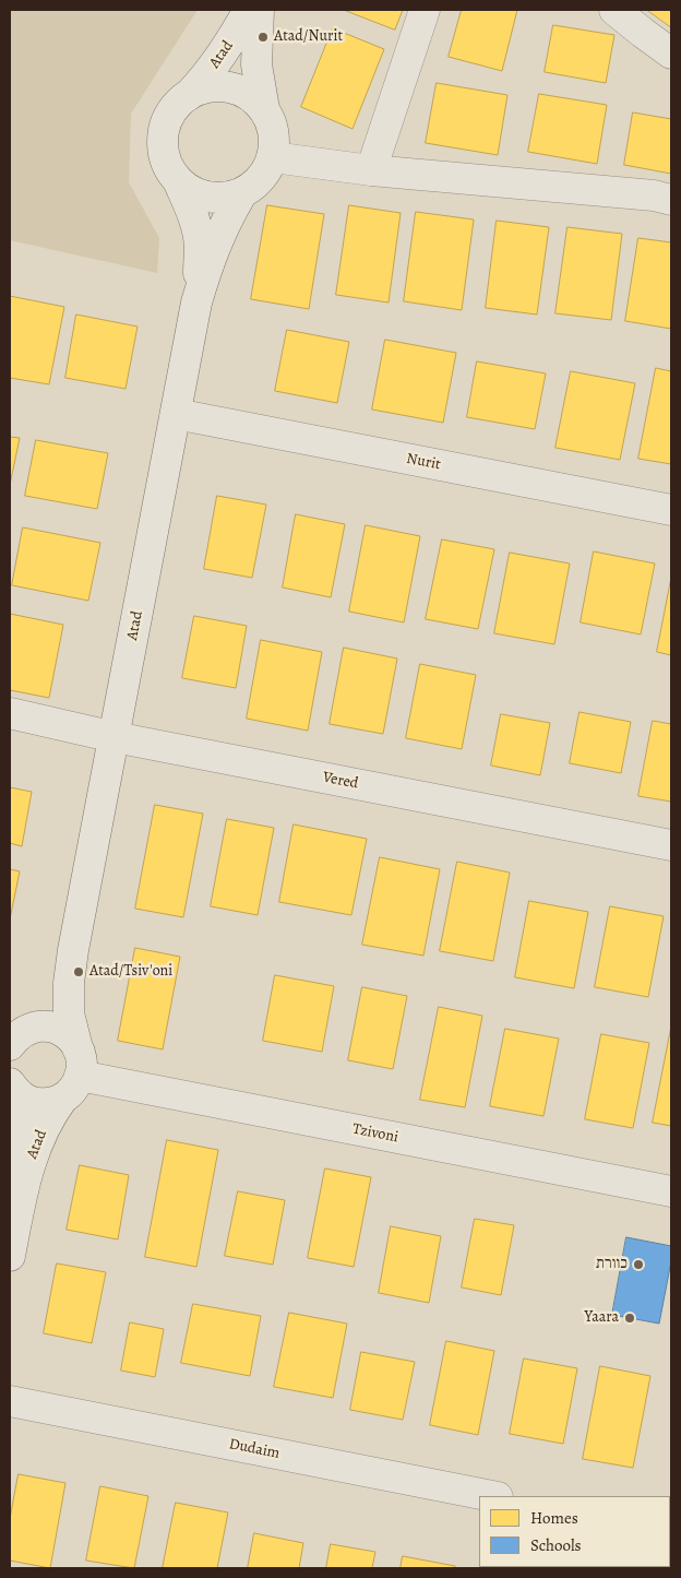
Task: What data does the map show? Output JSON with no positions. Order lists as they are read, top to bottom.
{
  "streets": {
    "street": [
      "Atad",
      "Nurit",
      "Vered",
      "Tzivoni",
      "Dudaim"
    ]
  },
  "crossings": [
    ["Atad", "Nurit"],
    ["Atad", "Vered"],
    ["Atad", "Tzivoni"]
  ],
  "places": [
    "Atad/Nurit",
    "Atad/Tsiv'oni",
    "כוורת",
    "Yaara"
  ],
  "legend": ["Homes", "Schools"]
}
